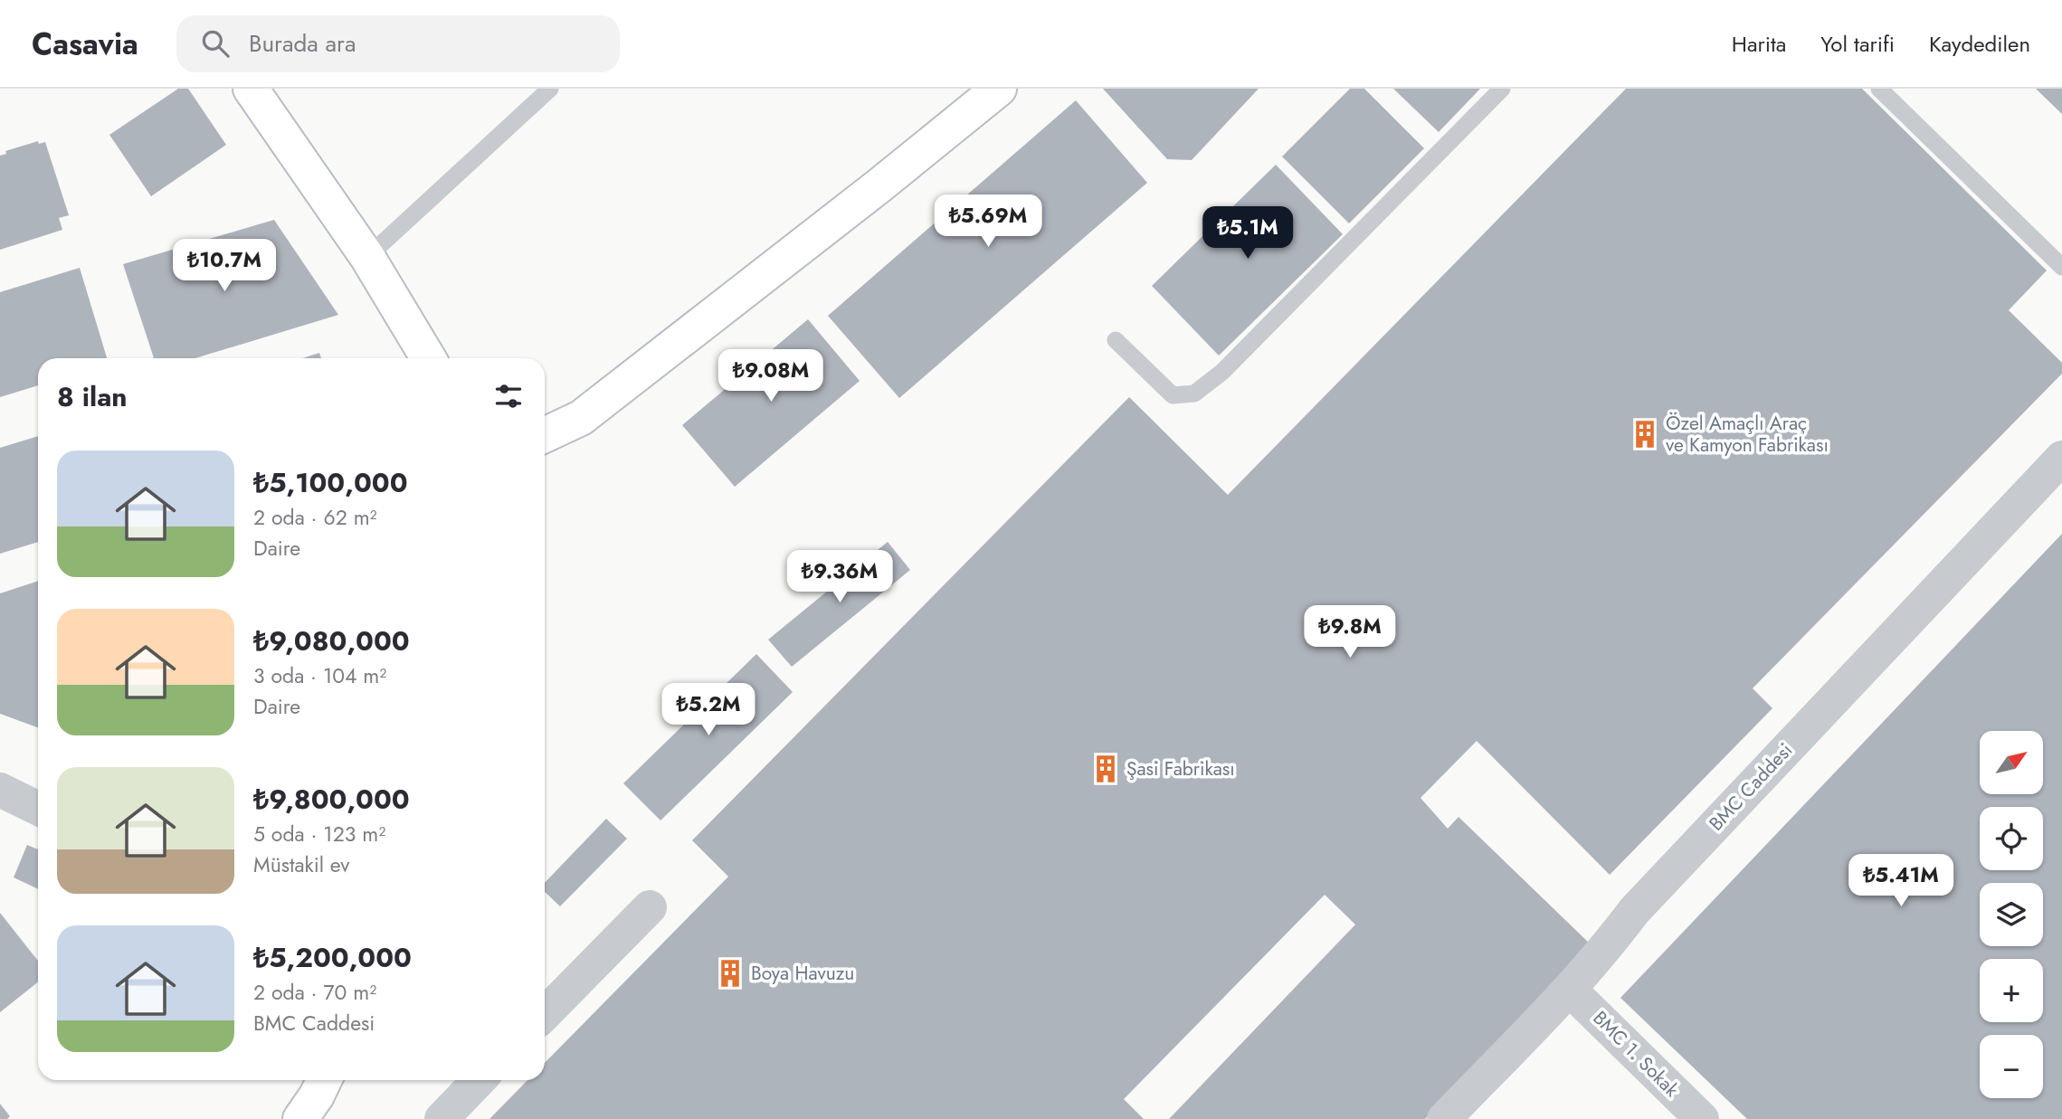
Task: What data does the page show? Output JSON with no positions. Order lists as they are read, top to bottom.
{
  "streets": {
    "street": ["BMC Caddesi", "BMC 1. Sokak"]
  },
  "crossings": [
    ["BMC Caddesi", "BMC 1. Sokak"]
  ],
  "places": {
    "building": ["Özel Amaçlı Araç ve Kamyon Fabrikası", "Şasi Fabrikası", "Boya Havuzu"]
  },
  "north": "top right",
  "page": {
    "header": "Casavia",
    "search": "Burada ara",
    "nav": ["Harita", "Yol tarifi", "Kaydedilen"],
    "price": [
      "₺5.69M",
      "₺5.1M",
      "₺10.7M",
      "₺9.08M",
      "₺9.36M",
      "₺9.8M",
      "₺5.2M",
      "₺5.41M"
    ],
    "heading": "8 ilan",
    "list": [
      {
        "name": "₺5,100,000",
        "note": "2 oda · 62 m² · Daire"
      },
      {
        "name": "₺9,080,000",
        "note": "3 oda · 104 m² · Daire"
      },
      {
        "name": "₺9,800,000",
        "note": "5 oda · 123 m² · Müstakil ev"
      },
      {
        "name": "₺5,200,000",
        "note": "2 oda · 70 m² · BMC Caddesi"
      }
    ],
    "map_buttons": ["+", "−"]
  }
}
